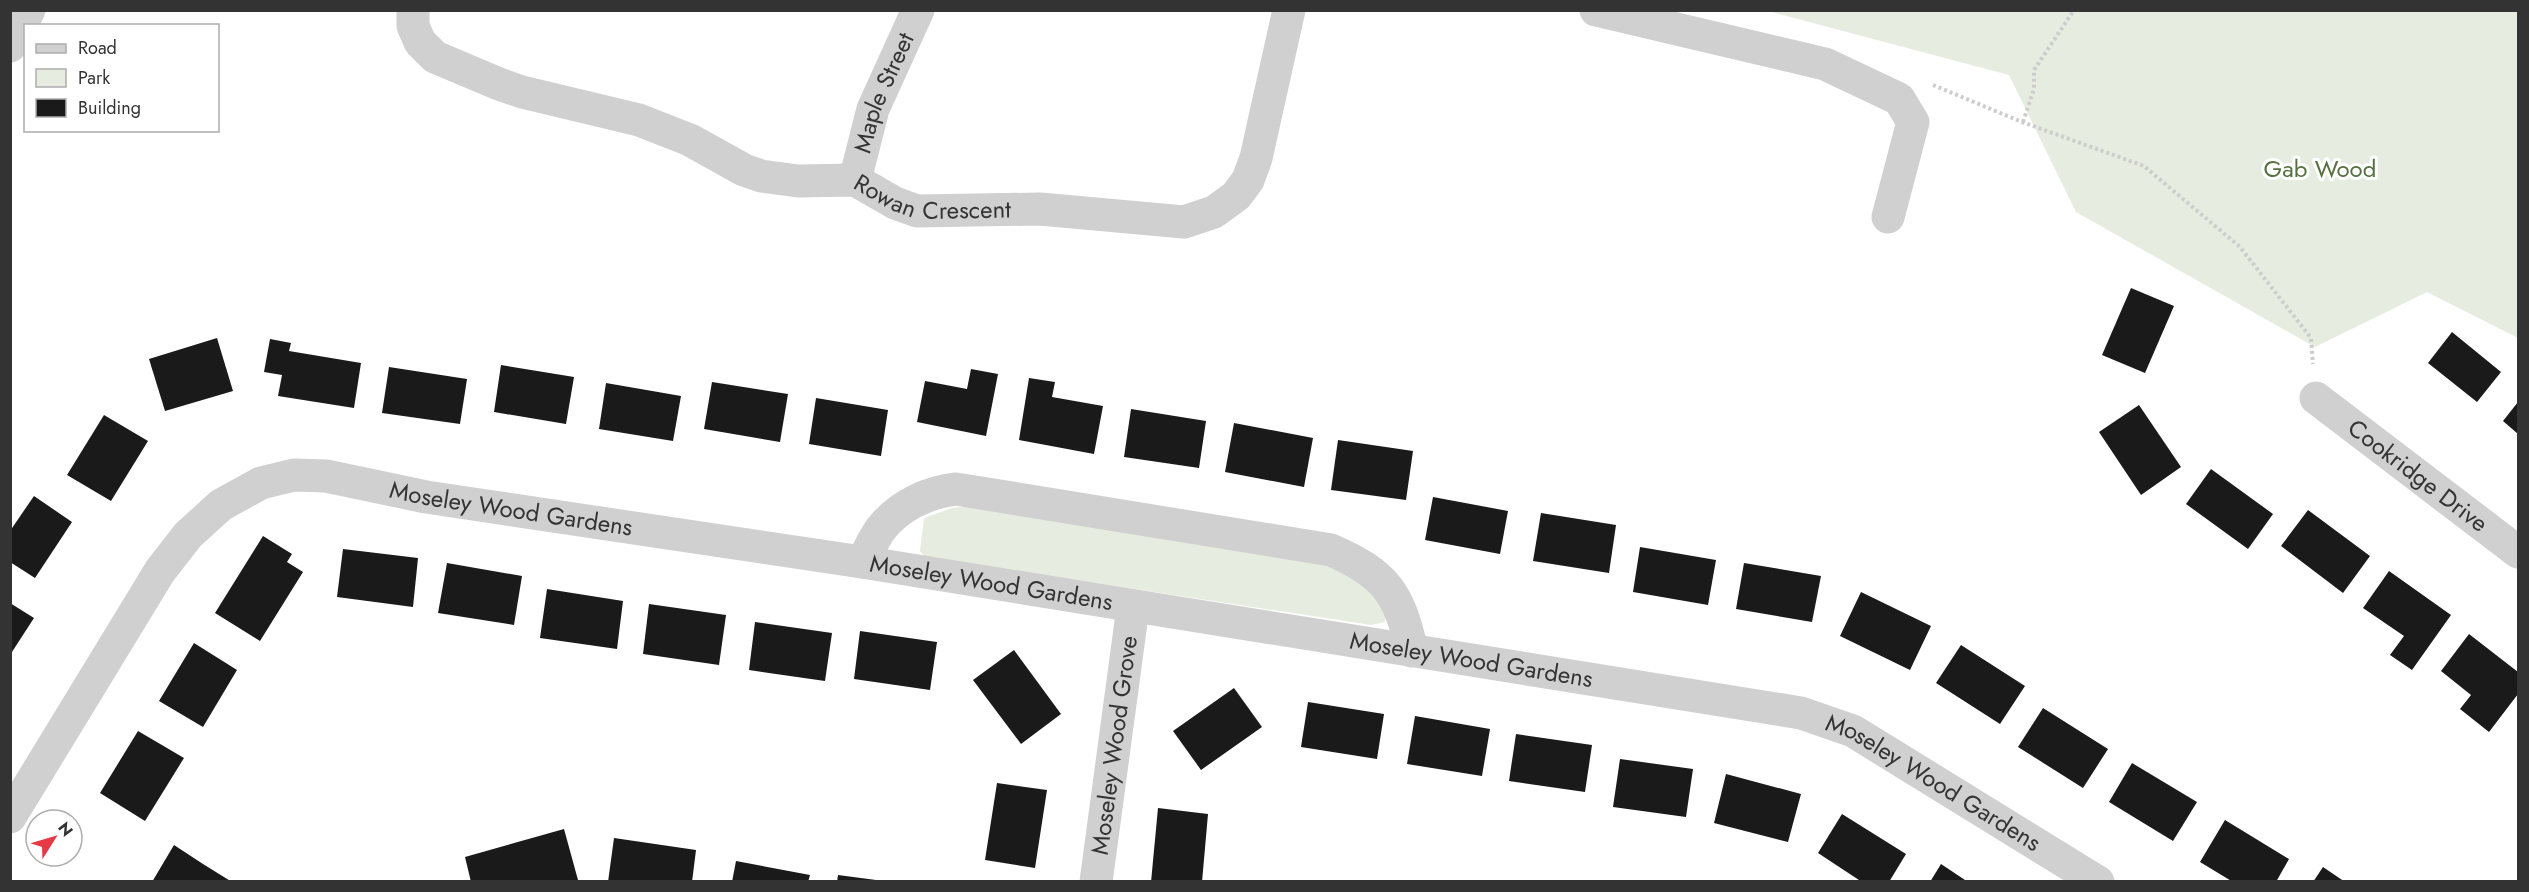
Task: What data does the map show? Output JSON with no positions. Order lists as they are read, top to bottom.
{
  "streets": {
    "street": [
      "Maple Street",
      "Rowan Crescent",
      "Cookridge Drive",
      "Moseley Wood Gardens",
      "Moseley Wood Grove"
    ]
  },
  "crossings": [
    ["Maple Street", "Rowan Crescent"],
    ["Moseley Wood Gardens", "Moseley Wood Grove"]
  ],
  "parks": ["Gab Wood"],
  "legend": ["Road", "Park", "Building"],
  "north": "top right"
}
